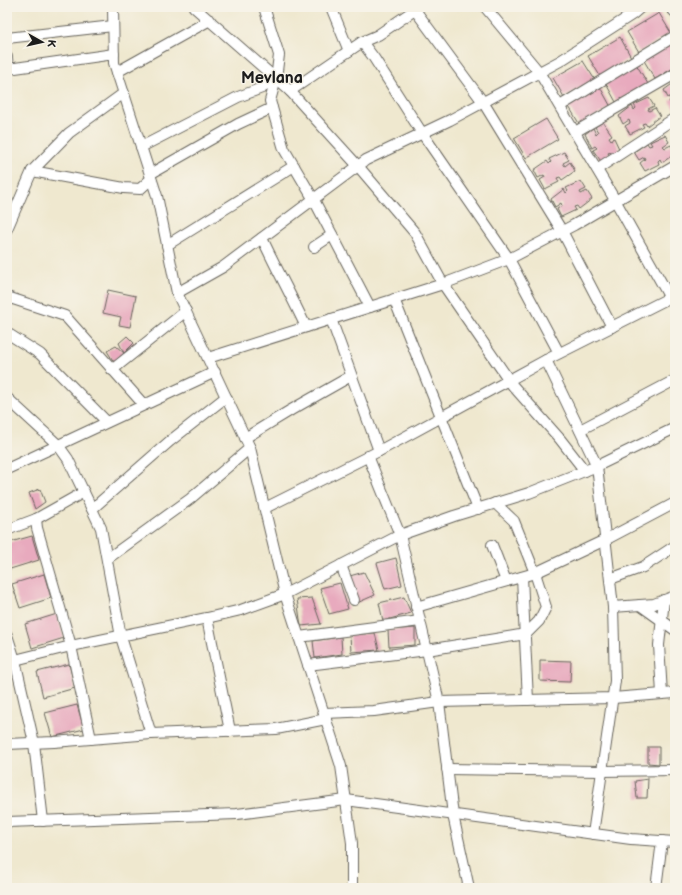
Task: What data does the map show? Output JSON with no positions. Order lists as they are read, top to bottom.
{
  "districts": ["Mevlana"],
  "north": "right"
}
